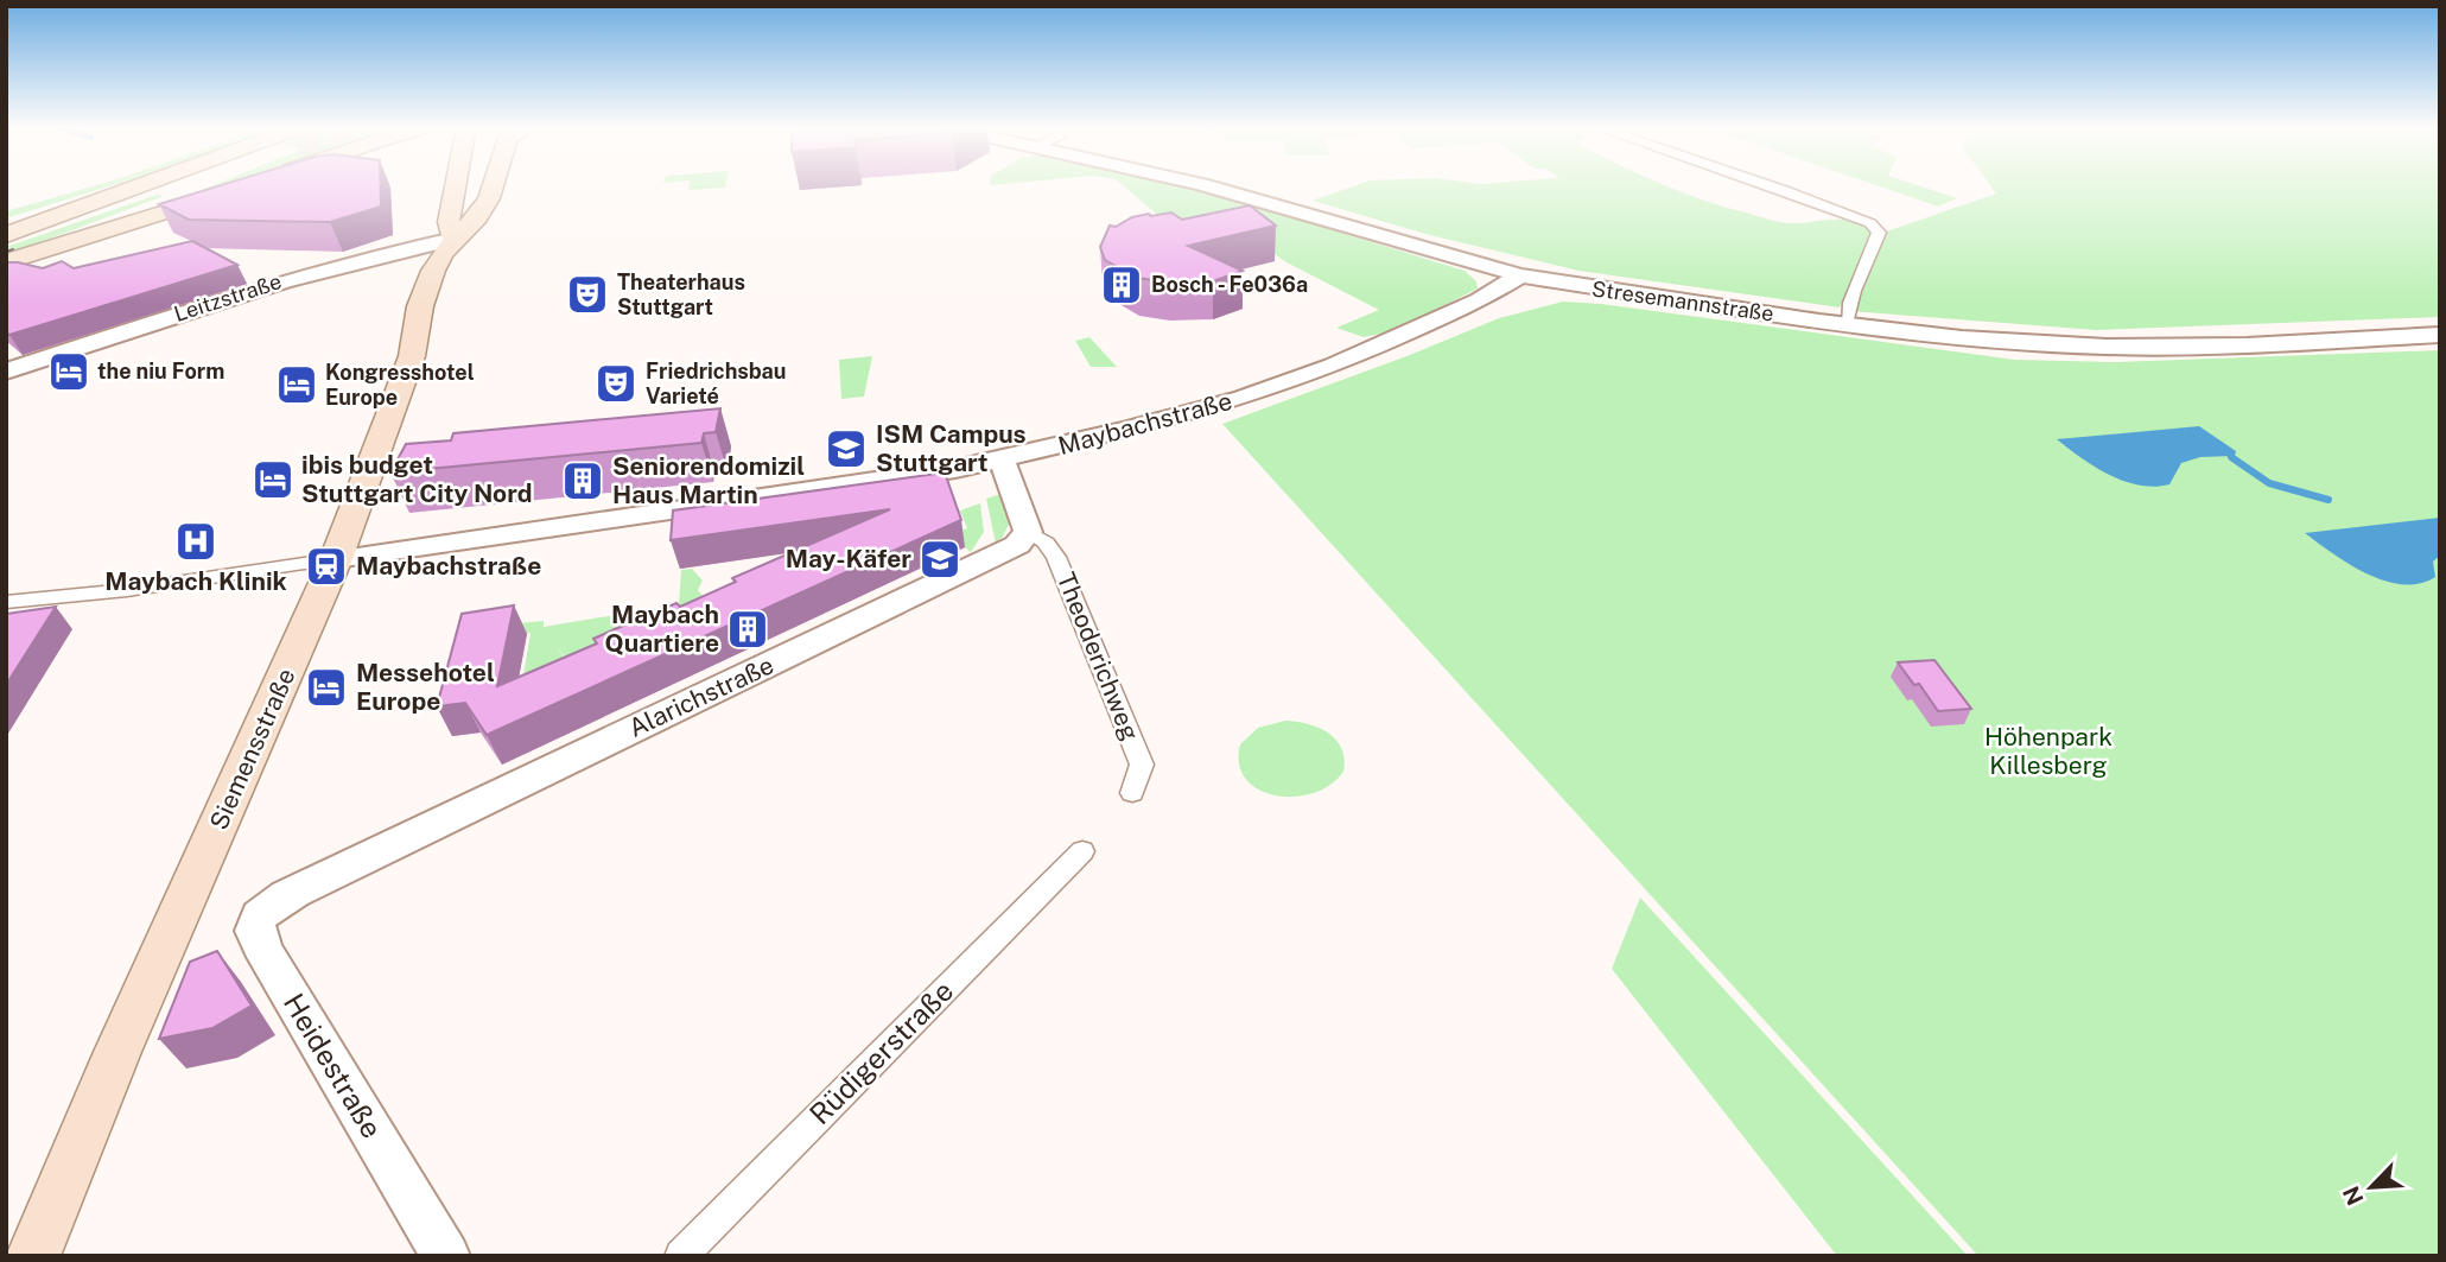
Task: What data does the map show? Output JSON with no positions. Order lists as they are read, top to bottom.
{
  "streets": {
    "main road": [
      "Leitzstraße",
      "Stresemannstraße",
      "Maybachstraße",
      "Alarichstraße",
      "Siemensstraße",
      "Heidestraße"
    ],
    "street": ["Theoderichweg", "Rüdigerstraße"]
  },
  "crossings": [
    ["Leitzstraße", "Siemensstraße"],
    ["Stresemannstraße", "Maybachstraße"],
    ["Maybachstraße", "Siemensstraße"],
    ["Theoderichweg", "Alarichstraße"],
    ["Alarichstraße", "Heidestraße"]
  ],
  "parks": ["Höhenpark Killesberg"],
  "places": {
    "building": ["Bosch - Fe036a", "Seniorendomizil Haus Martin", "Maybach Quartiere"],
    "theatre": ["Theaterhaus Stuttgart", "Friedrichsbau Varieté"],
    "hotel": [
      "the niu Form",
      "Kongresshotel Europe",
      "ibis budget Stuttgart City Nord",
      "Messehotel Europe"
    ],
    "school or university": ["ISM Campus Stuttgart", "May-Käfer"],
    "hospital": ["Maybach Klinik"],
    "station": ["Maybachstraße"]
  },
  "north": "bottom left"
}
